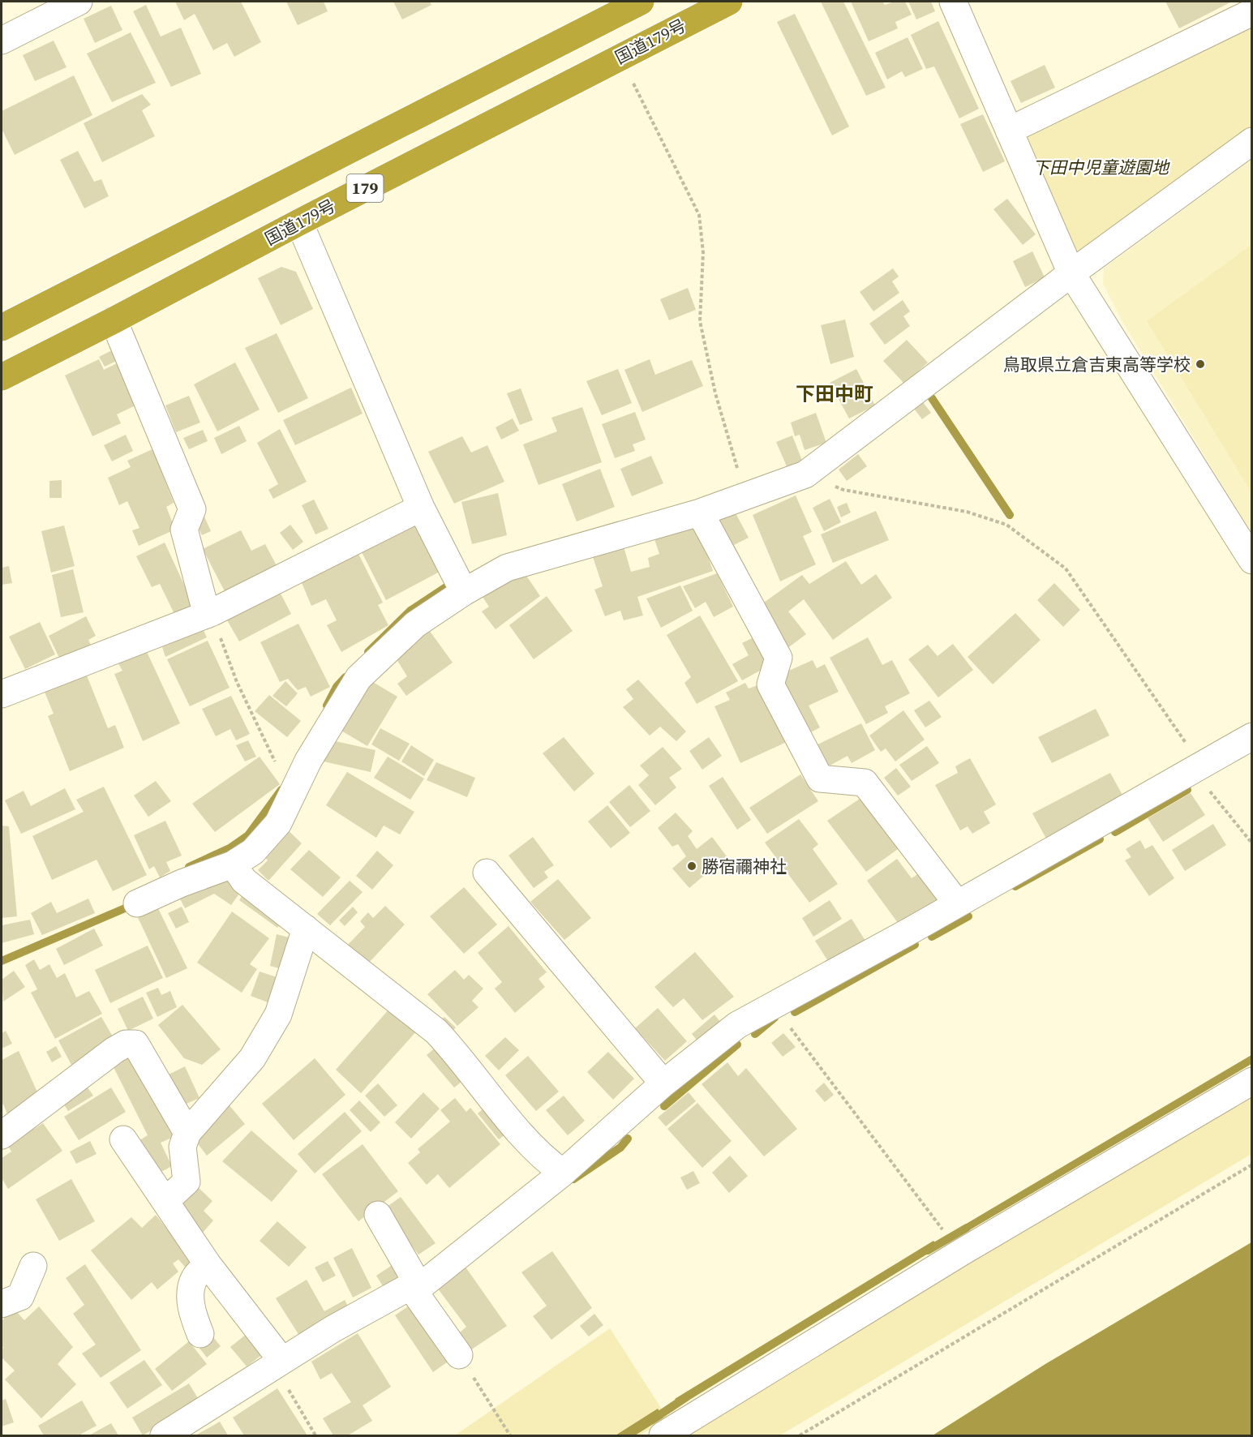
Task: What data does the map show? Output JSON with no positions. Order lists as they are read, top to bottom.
{
  "streets": {
    "highway": ["国道179号", "179"]
  },
  "districts": ["下田中町"],
  "parks": ["下田中児童遊園地"],
  "places": ["鳥取県立倉吉東高等学校", "勝宿禰神社"]
}
